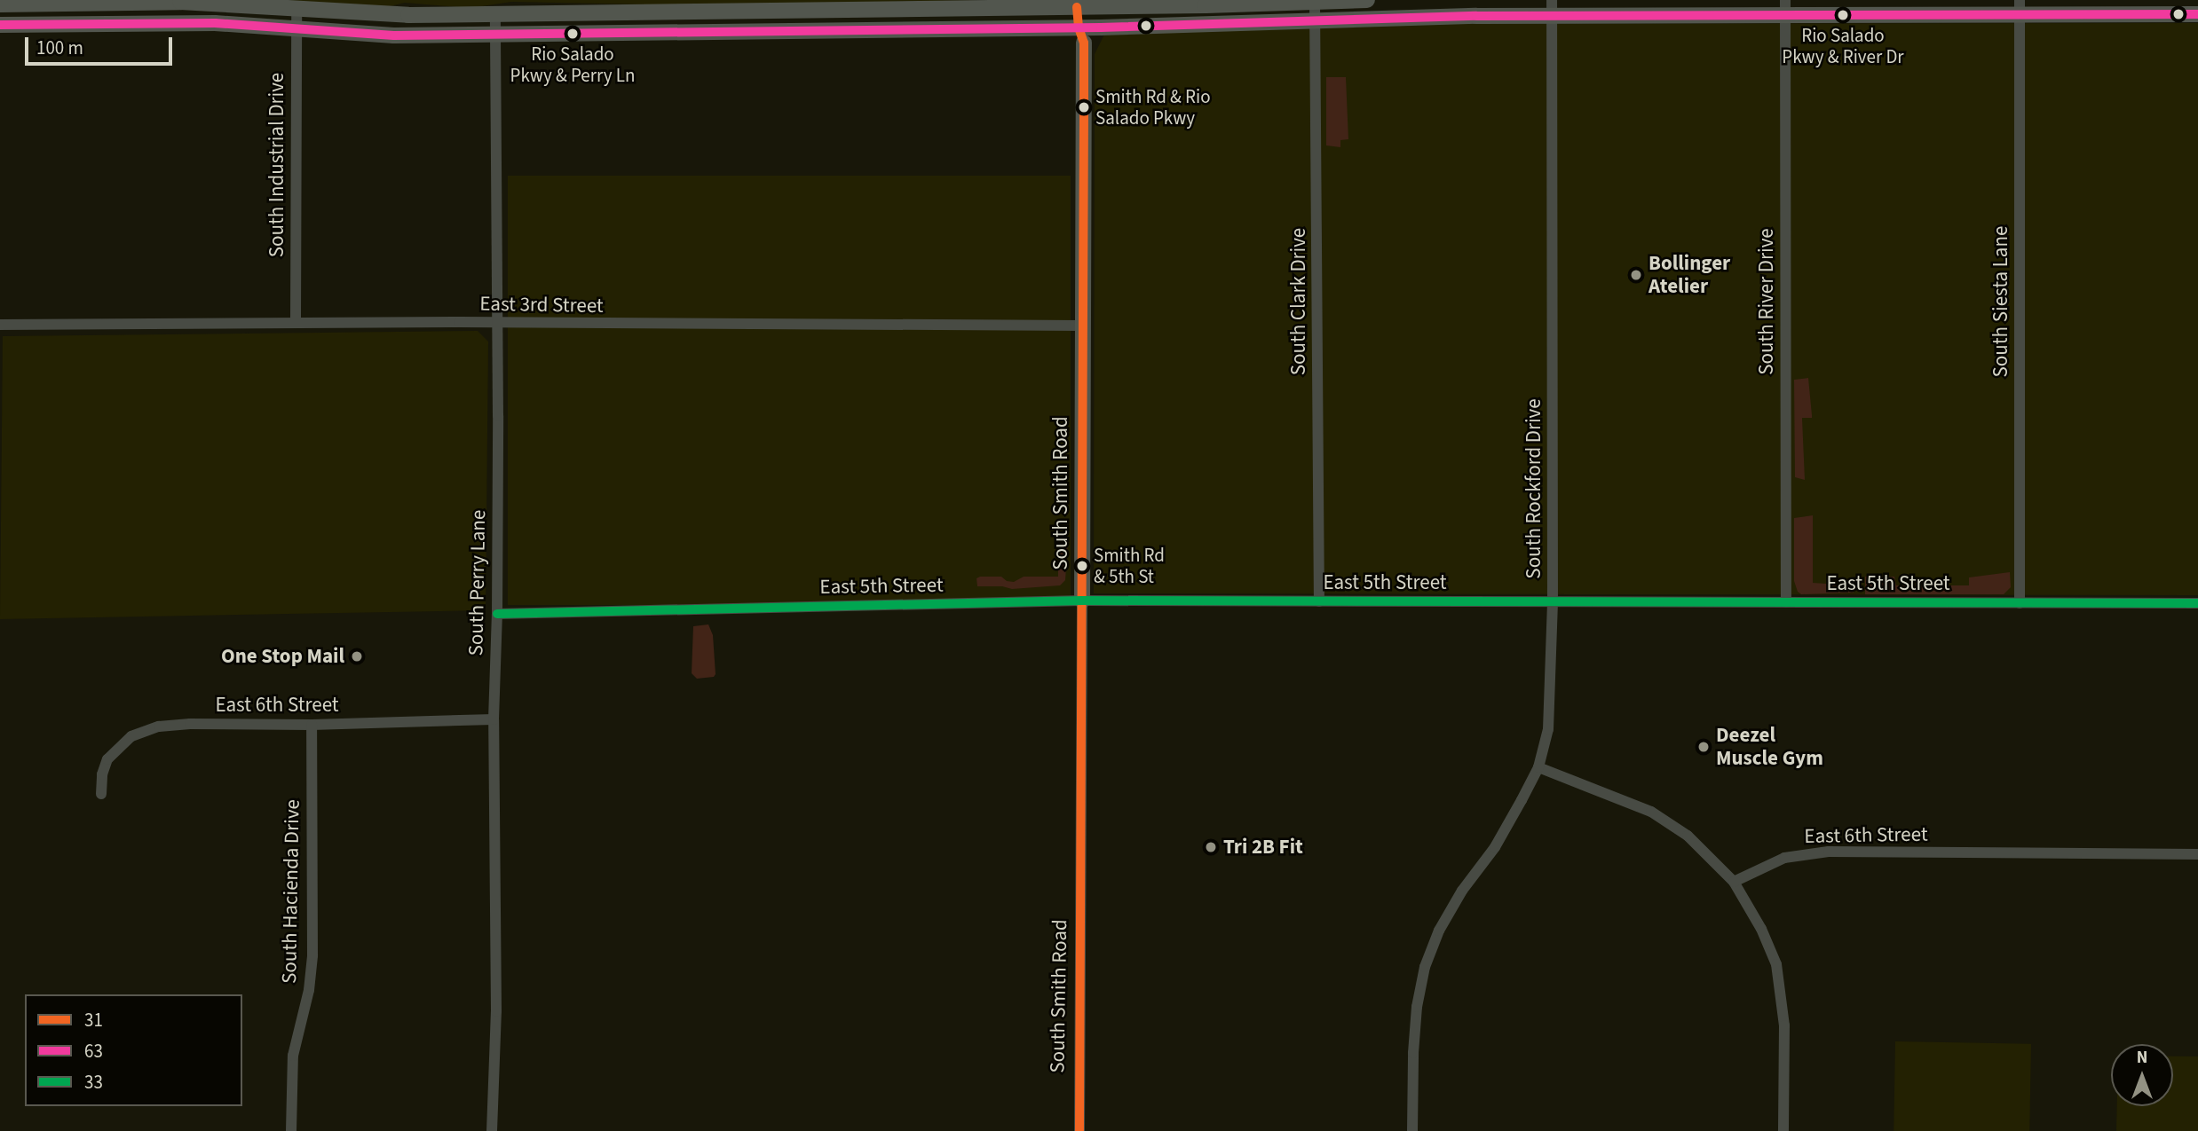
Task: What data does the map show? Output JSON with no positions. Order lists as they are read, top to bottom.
{
  "streets": {
    "main road": ["South Smith Road"],
    "street": [
      "South Industrial Drive",
      "South Clark Drive",
      "South River Drive",
      "South Siesta Lane",
      "East 3rd Street",
      "South Rockford Drive",
      "South Perry Lane",
      "East 5th Street",
      "East 6th Street",
      "South Hacienda Drive"
    ]
  },
  "crossings": [
    ["South Industrial Drive", "East 3rd Street"],
    ["South Clark Drive", "East 5th Street"],
    ["South River Drive", "East 5th Street"],
    ["South Siesta Lane", "East 5th Street"],
    ["East 3rd Street", "South Smith Road"],
    ["East 3rd Street", "South Perry Lane"],
    ["South Rockford Drive", "East 5th Street"],
    ["South Smith Road", "East 5th Street"],
    ["South Perry Lane", "East 5th Street"],
    ["South Perry Lane", "East 6th Street"],
    ["East 6th Street", "South Hacienda Drive"]
  ],
  "places": [
    "Rio Salado Pkwy & River Dr",
    "Rio Salado Pkwy & Perry Ln",
    "Smith Rd & Rio Salado Pkwy",
    "Bollinger Atelier",
    "Smith Rd & 5th St",
    "One Stop Mail",
    "Deezel Muscle Gym",
    "Tri 2B Fit"
  ],
  "lines": ["transit line 31", "transit line 63", "transit line 33"],
  "legend": ["31", "63", "33"],
  "scale_bar": "100 m",
  "north": "top"
}
